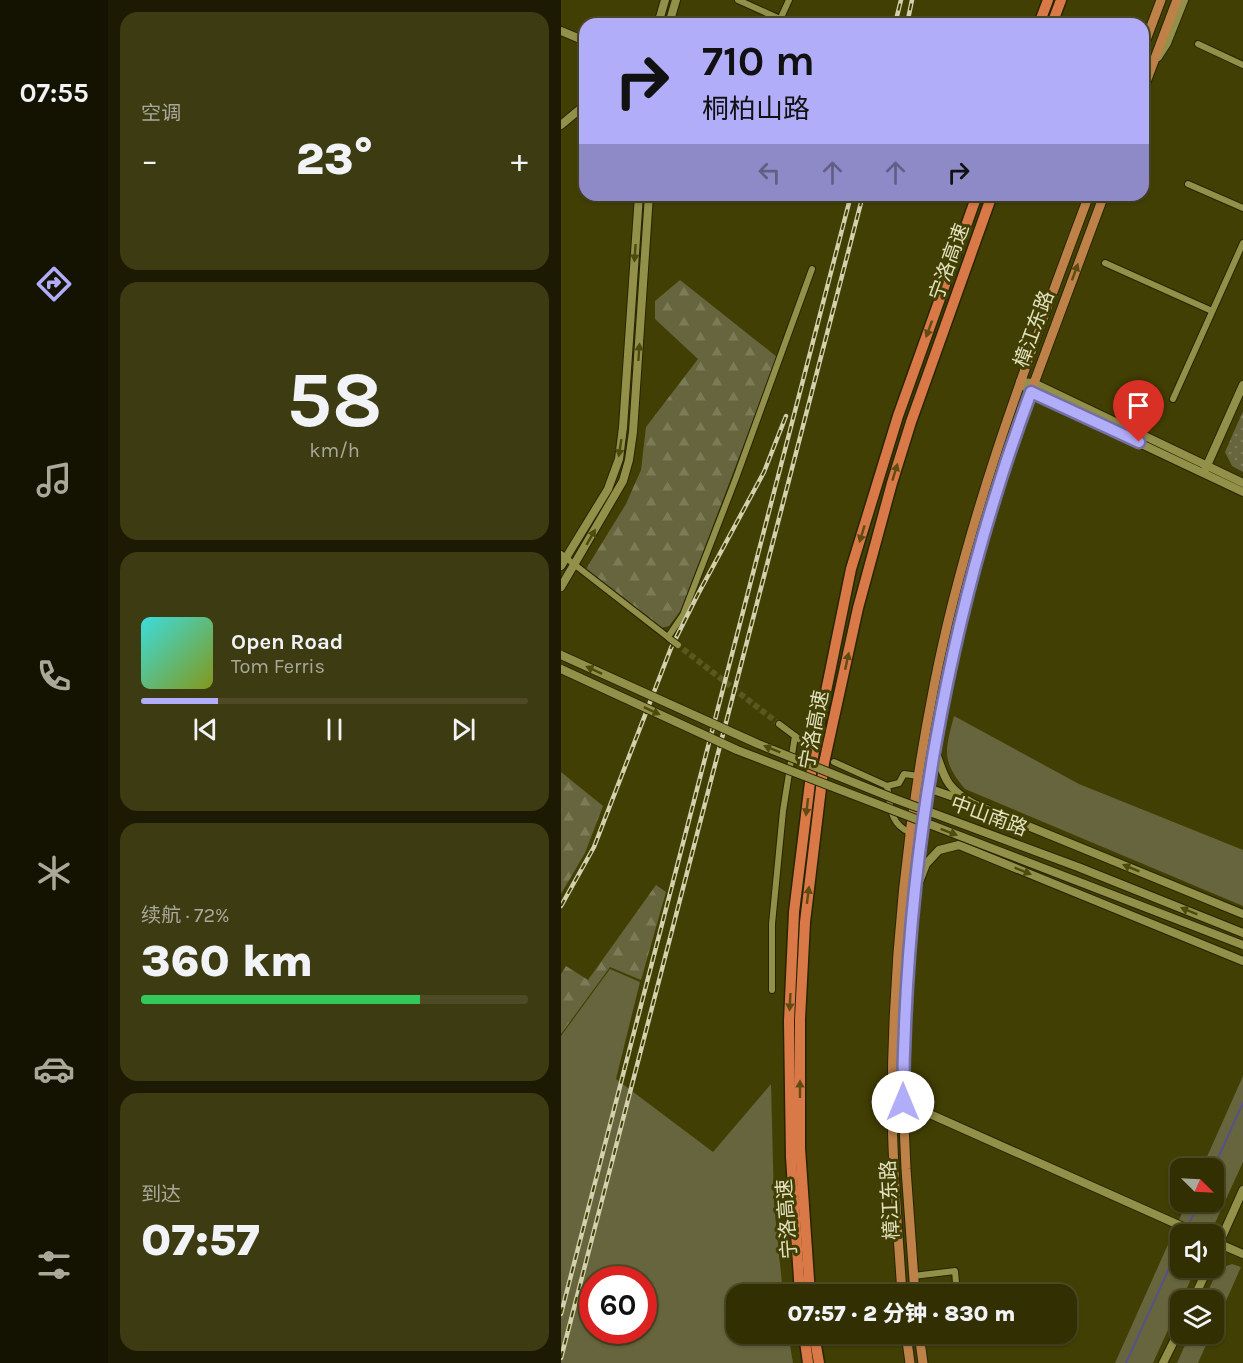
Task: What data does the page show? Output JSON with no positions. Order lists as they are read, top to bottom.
{
  "streets": {
    "highway": ["宁洛高速"],
    "main road": ["樟江东路", "中山南路"]
  },
  "north": "bottom right",
  "page": {
    "tabs": "07:55",
    "tile": [
      "空调",
      ["58", "km/h"],
      ["续航 · 72%", "360 km"],
      ["到达", "07:57"]
    ],
    "turn": ["710 m", "桐柏山路"],
    "heat": ["−", "23°", "+"],
    "song": ["Open Road", "Tom Ferris"],
    "limit": "60",
    "trip": "07:57 · 2 分钟 · 830 m"
  }
}
